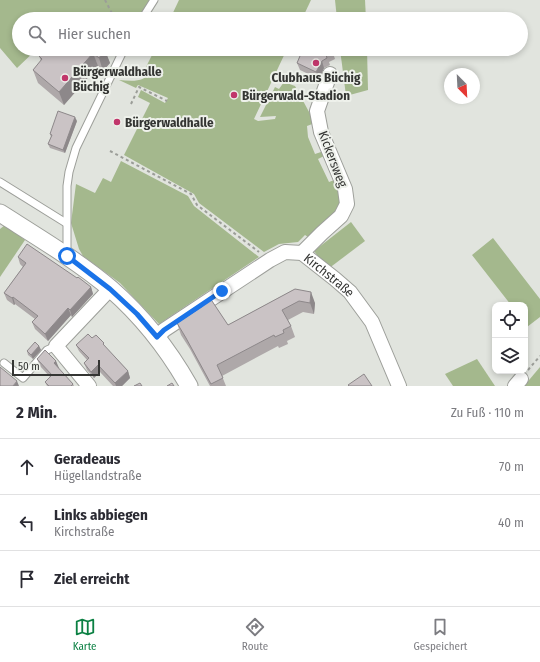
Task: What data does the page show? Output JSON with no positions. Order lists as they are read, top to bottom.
{
  "streets": {
    "street": ["Kickersweg", "Kirchstraße"]
  },
  "crossings": [
    ["Kickersweg", "Kirchstraße"]
  ],
  "places": [
    "Clubhaus Büchig",
    "Bürgerwaldhalle Büchig",
    "Bürgerwald-Stadion",
    "Bürgerwaldhalle"
  ],
  "scale_bar": "50 m",
  "north": "bottom right",
  "page": {
    "search": "Hier suchen",
    "scale": "50 m",
    "heading": ["2 Min.", "Zu Fuß · 110 m"],
    "list": [
      ["Geradeaus", "Hügellandstraße", "70 m"],
      ["Links abbiegen", "Kirchstraße", "40 m"],
      "Ziel erreicht"
    ],
    "nav": ["Karte", "Route", "Gespeichert"]
  }
}
